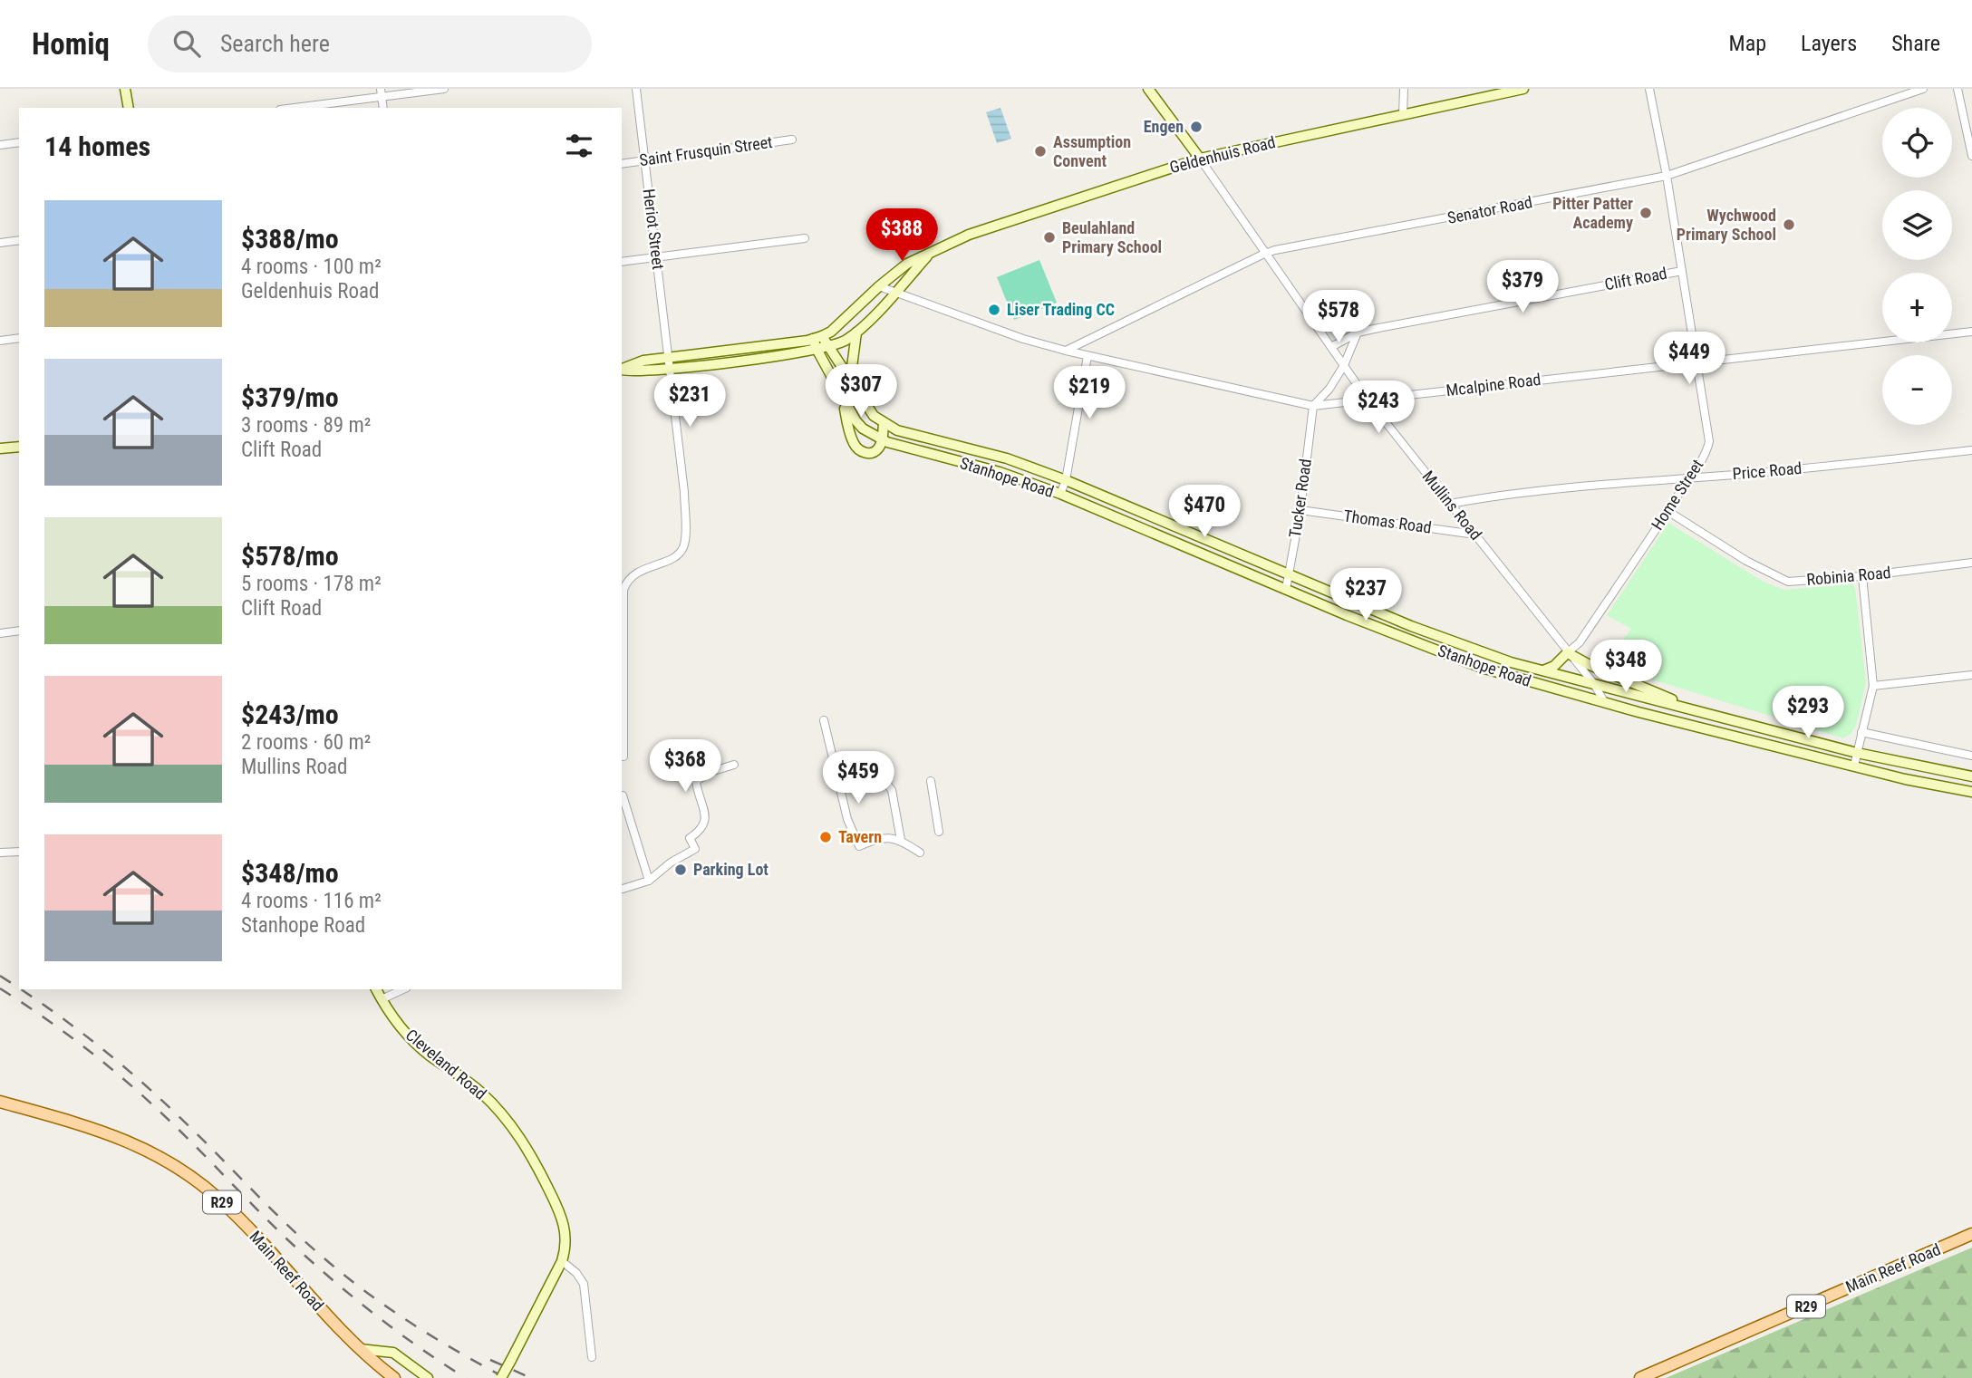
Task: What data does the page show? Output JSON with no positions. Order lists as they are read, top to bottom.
{
  "streets": {
    "main road": [
      "Geldenhuis Road",
      "Stanhope Road",
      "Mullins Road",
      "Cleveland Road",
      "R29",
      "Main Reef Road"
    ],
    "street": [
      "Saint Frusquin Street",
      "Senator Road",
      "Heriot Street",
      "Clift Road",
      "Mcalpine Road",
      "Price Road",
      "Home Street",
      "Tucker Road",
      "Thomas Road",
      "Robinia Road"
    ]
  },
  "crossings": [
    ["Saint Frusquin Street", "Heriot Street"],
    ["Geldenhuis Road", "Mcalpine Road"],
    ["Geldenhuis Road", "Stanhope Road"],
    ["Geldenhuis Road", "Mullins Road"],
    ["Senator Road", "Mcalpine Road"],
    ["Senator Road", "Home Street"],
    ["Senator Road", "Mullins Road"],
    ["Clift Road", "Home Street"],
    ["Clift Road", "Mullins Road"],
    ["Mcalpine Road", "Home Street"],
    ["Mcalpine Road", "Tucker Road"],
    ["Mcalpine Road", "Mullins Road"],
    ["Price Road", "Home Street"],
    ["Price Road", "Mullins Road"],
    ["Stanhope Road", "Tucker Road"],
    ["Stanhope Road", "Mullins Road"],
    ["Home Street", "Mullins Road"],
    ["Home Street", "Robinia Road"],
    ["Tucker Road", "Thomas Road"],
    ["Mullins Road", "Thomas Road"]
  ],
  "places": [
    "Engen",
    "Assumption Convent",
    "Pitter Patter Academy",
    "Wychwood Primary School",
    "Beulahland Primary School",
    "Liser Trading CC",
    "Tavern",
    "Parking Lot"
  ],
  "page": {
    "header": "Homiq",
    "search": "Search here",
    "nav": ["Map", "Layers", "Share"],
    "map_buttons": ["+", "−"],
    "heading": "14 homes",
    "list": [
      {
        "name": "$388/mo",
        "note": "4 rooms · 100 m² · Geldenhuis Road"
      },
      {
        "name": "$379/mo",
        "note": "3 rooms · 89 m² · Clift Road"
      },
      {
        "name": "$578/mo",
        "note": "5 rooms · 178 m² · Clift Road"
      },
      {
        "name": "$243/mo",
        "note": "2 rooms · 60 m² · Mullins Road"
      },
      {
        "name": "$348/mo",
        "note": "4 rooms · 116 m² · Stanhope Road"
      }
    ],
    "price": [
      "$388",
      "$379",
      "$578",
      "$449",
      "$307",
      "$219",
      "$231",
      "$243",
      "$470",
      "$237",
      "$348",
      "$293",
      "$368",
      "$459"
    ]
  }
}
